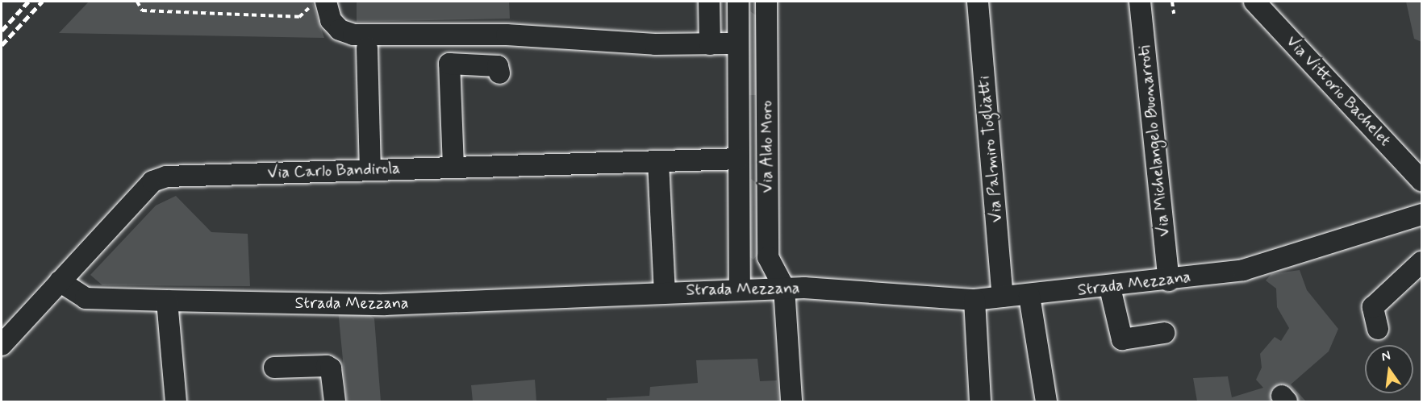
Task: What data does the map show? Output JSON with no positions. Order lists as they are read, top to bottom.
{
  "streets": {
    "street": [
      "Via Vittorio Bachelet",
      "Via Michelangelo Buonarroti",
      "Via Aldo Moro",
      "Via Palmiro Togliatti",
      "Via Carlo Bandirola",
      "Strada Mezzana"
    ]
  },
  "crossings": [
    ["Via Michelangelo Buonarroti", "Strada Mezzana"],
    ["Via Aldo Moro", "Via Carlo Bandirola"],
    ["Via Aldo Moro", "Strada Mezzana"],
    ["Via Palmiro Togliatti", "Strada Mezzana"],
    ["Via Carlo Bandirola", "Strada Mezzana"]
  ],
  "north": "top"
}
